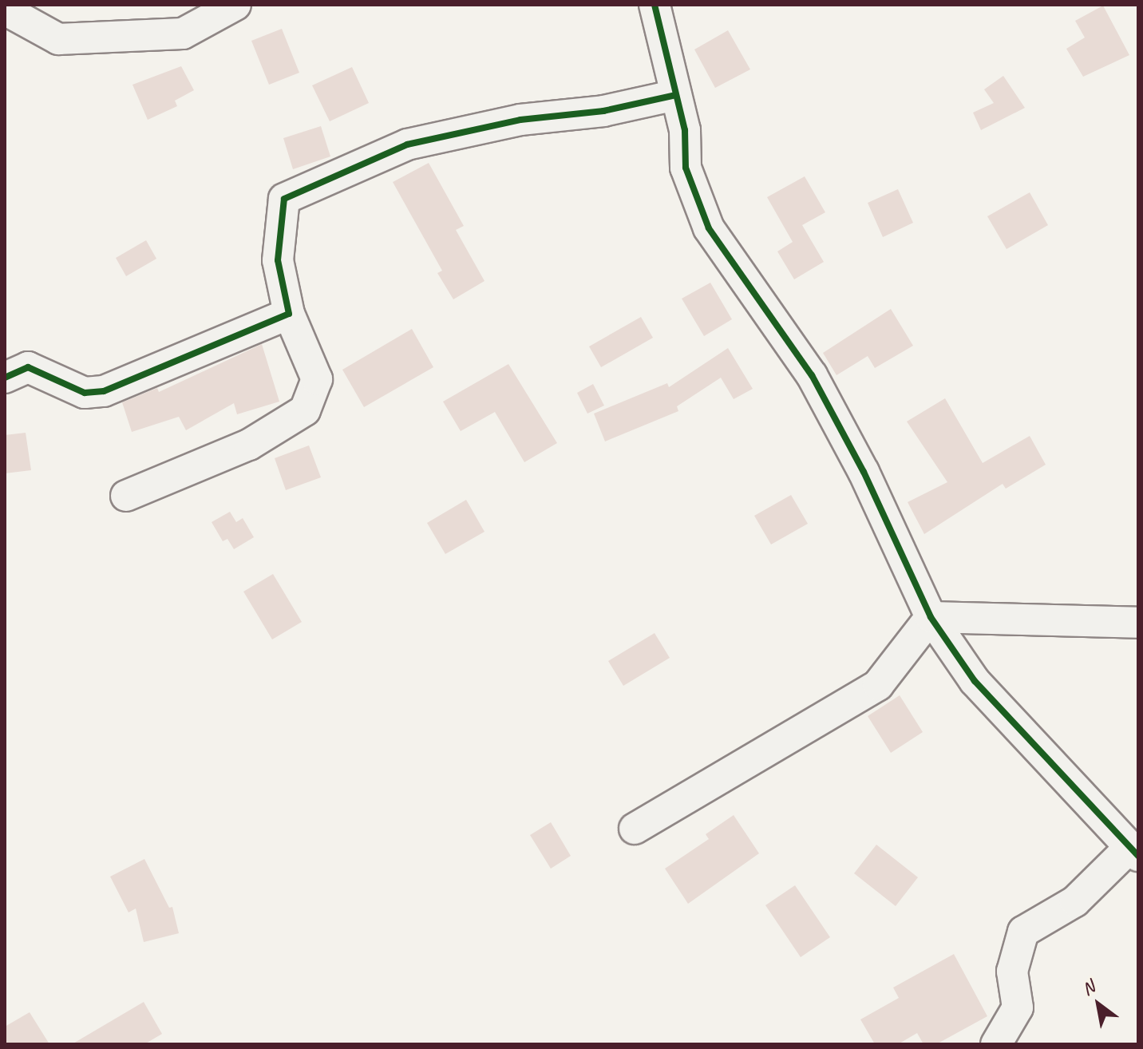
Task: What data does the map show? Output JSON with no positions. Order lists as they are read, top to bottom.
{
  "north": "top left"
}
